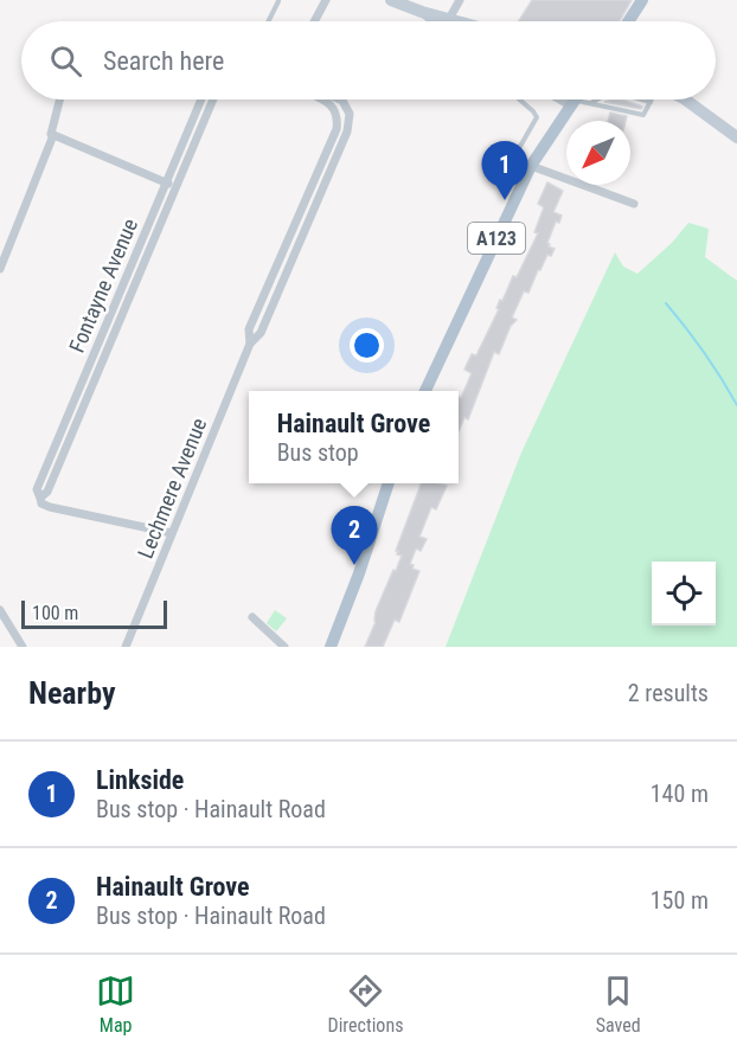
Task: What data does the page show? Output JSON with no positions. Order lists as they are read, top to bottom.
{
  "streets": {
    "main road": ["A123"],
    "street": ["Fontayne Avenue", "Lechmere Avenue"]
  },
  "scale_bar": "100 m",
  "north": "bottom left",
  "page": {
    "search": "Search here",
    "pins": ["1", "2"],
    "popup": ["Hainault Grove", "Bus stop"],
    "scale": "100 m",
    "heading": ["Nearby", "2 results"],
    "list": [
      {
        "mark": "1",
        "name": "Linkside",
        "note": "Bus stop · Hainault Road",
        "value": "140 m"
      },
      {
        "mark": "2",
        "name": "Hainault Grove",
        "note": "Bus stop · Hainault Road",
        "value": "150 m"
      }
    ],
    "nav": ["Map", "Directions", "Saved"]
  }
}
